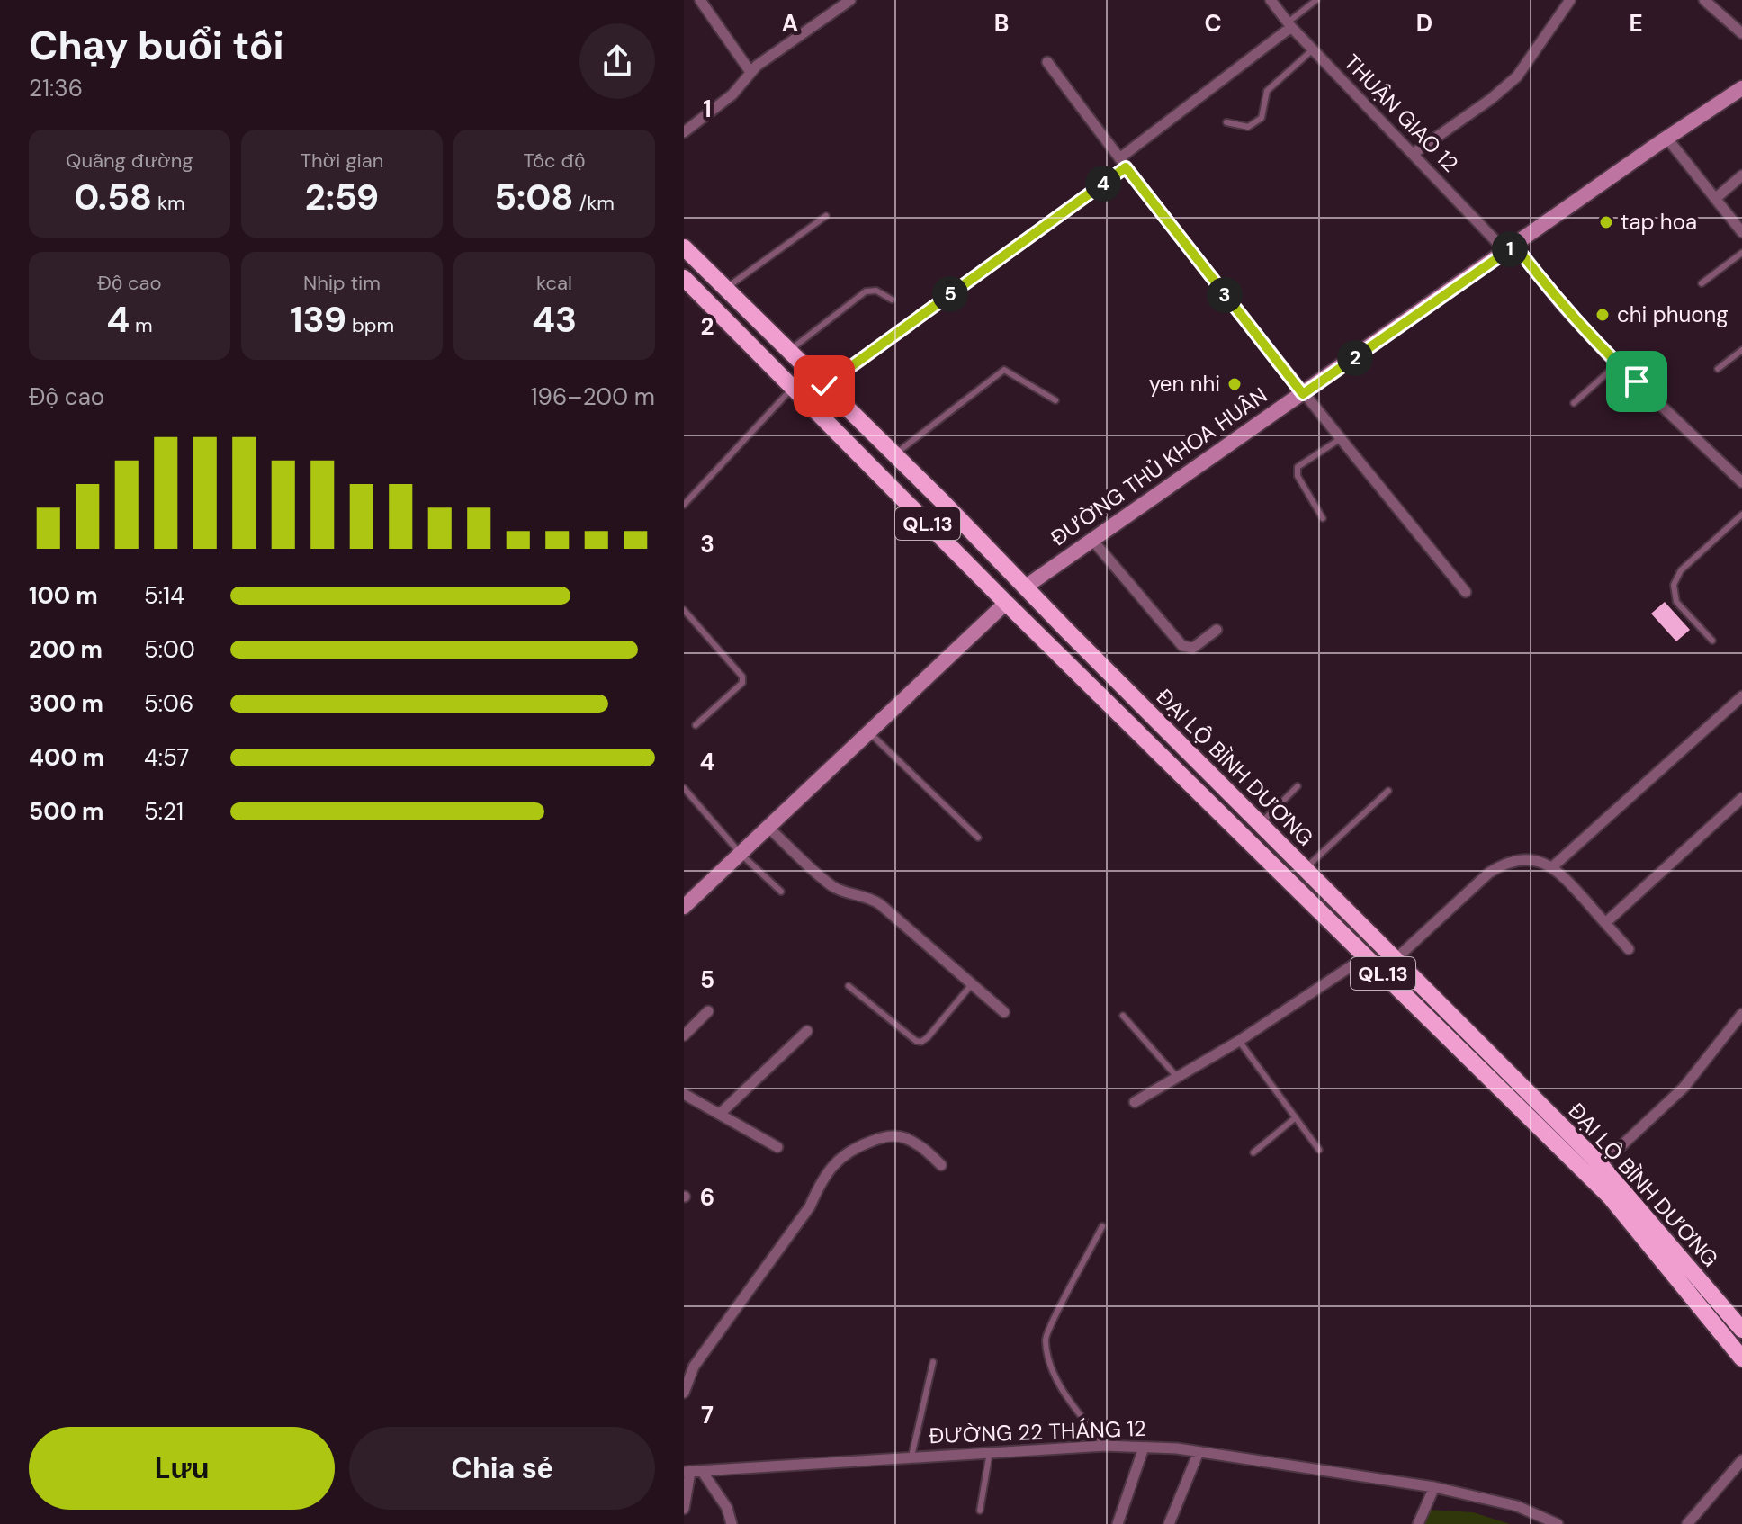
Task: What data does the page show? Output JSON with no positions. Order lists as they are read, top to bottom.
{
  "streets": {
    "highway": ["QL.13", "ĐẠI LỘ BÌNH DƯƠNG"],
    "main road": ["ĐƯỜNG THỦ KHOA HUÂN"],
    "street": ["THUẬN GIAO 12", "ĐƯỜNG 22 THÁNG 12"]
  },
  "crossings": [
    ["THUẬN GIAO 12", "ĐƯỜNG THỦ KHOA HUÂN"],
    ["ĐƯỜNG THỦ KHOA HUÂN", "ĐẠI LỘ BÌNH DƯƠNG"]
  ],
  "places": ["tap hoa", "chi phuong", "yen nhi"],
  "page": {
    "heading": ["Chạy buổi tối", "21:36"],
    "stats": [
      ["Quãng đường", "0.58 km"],
      ["Thời gian", "2:59"],
      ["Tốc độ", "5:08 /km"],
      ["Độ cao", "4 m"],
      ["Nhịp tim", "139 bpm"],
      ["kcal", "43"]
    ],
    "pins": [
      "4",
      "1",
      "5",
      "3",
      "2"
    ],
    "chart": ["Độ cao", "196–200 m"],
    "list": [
      {
        "name": "100 m",
        "note": "5:14"
      },
      {
        "name": "200 m",
        "note": "5:00"
      },
      {
        "name": "300 m",
        "note": "5:06"
      },
      {
        "name": "400 m",
        "note": "4:57"
      },
      {
        "name": "500 m",
        "note": "5:21"
      }
    ],
    "buttons": ["Lưu", "Chia sẻ"]
  },
  "grid": {
    "columns": [
      "A",
      "B",
      "C",
      "D",
      "E"
    ],
    "rows": [
      "1",
      "2",
      "3",
      "4",
      "5",
      "6",
      "7"
    ]
  }
}
